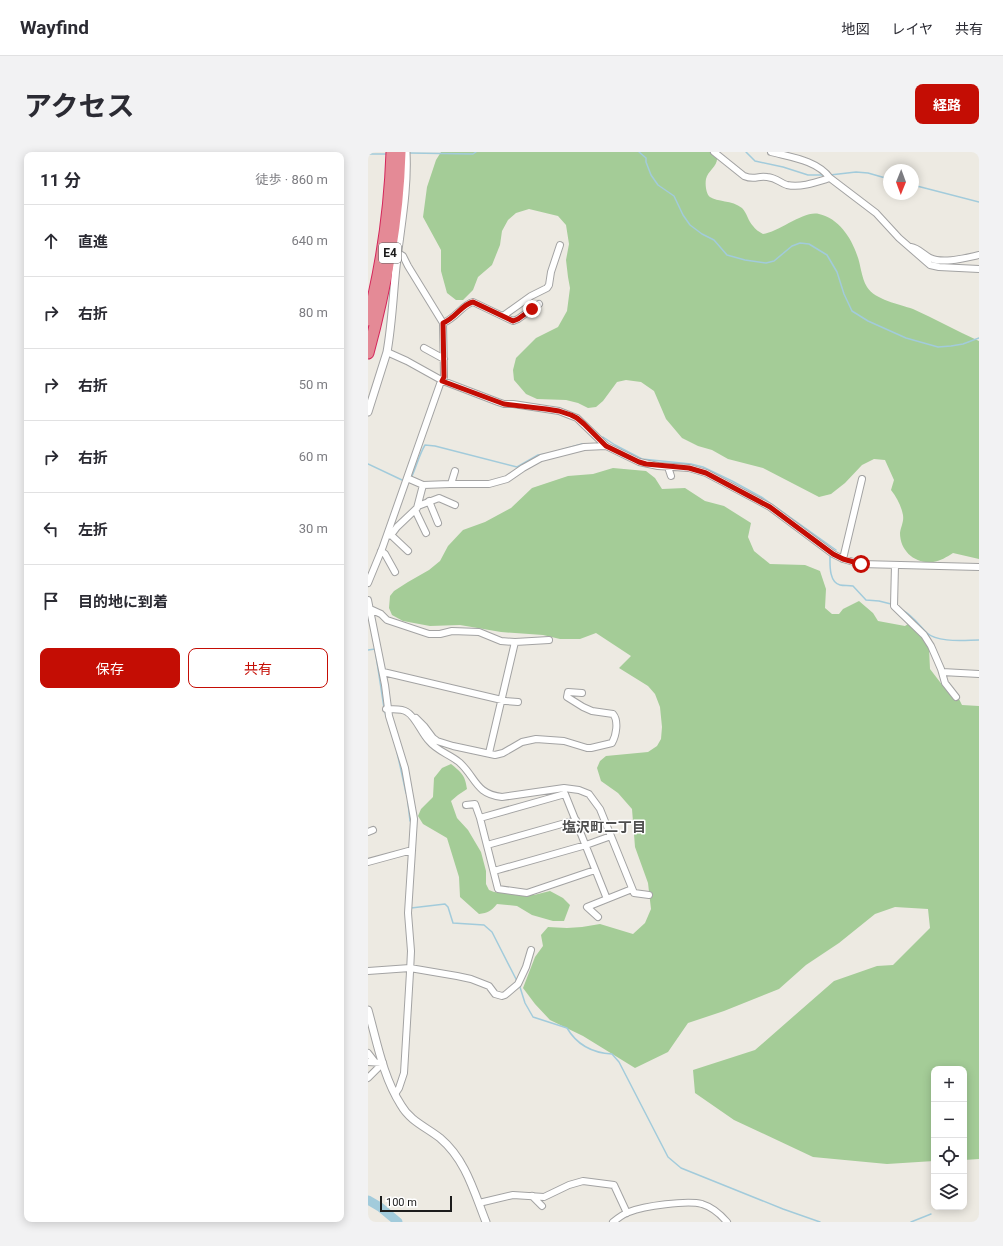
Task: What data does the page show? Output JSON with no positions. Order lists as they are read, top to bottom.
{
  "streets": {
    "highway": ["E4"]
  },
  "districts": ["塩沢町二丁目"],
  "scale_bar": "100 m",
  "north": "bottom",
  "page": {
    "header": "Wayfind",
    "nav": ["地図", "レイヤ", "共有"],
    "title": "アクセス",
    "buttons": [
      "経路",
      ["保存", "共有"]
    ],
    "heading": ["11 分", "徒歩 · 860 m"],
    "list": [
      ["直進", "640 m"],
      ["右折", "80 m"],
      ["右折", "50 m"],
      ["右折", "60 m"],
      ["左折", "30 m"],
      "目的地に到着"
    ],
    "map_buttons": ["+", "−"],
    "scale": "100 m"
  }
}
